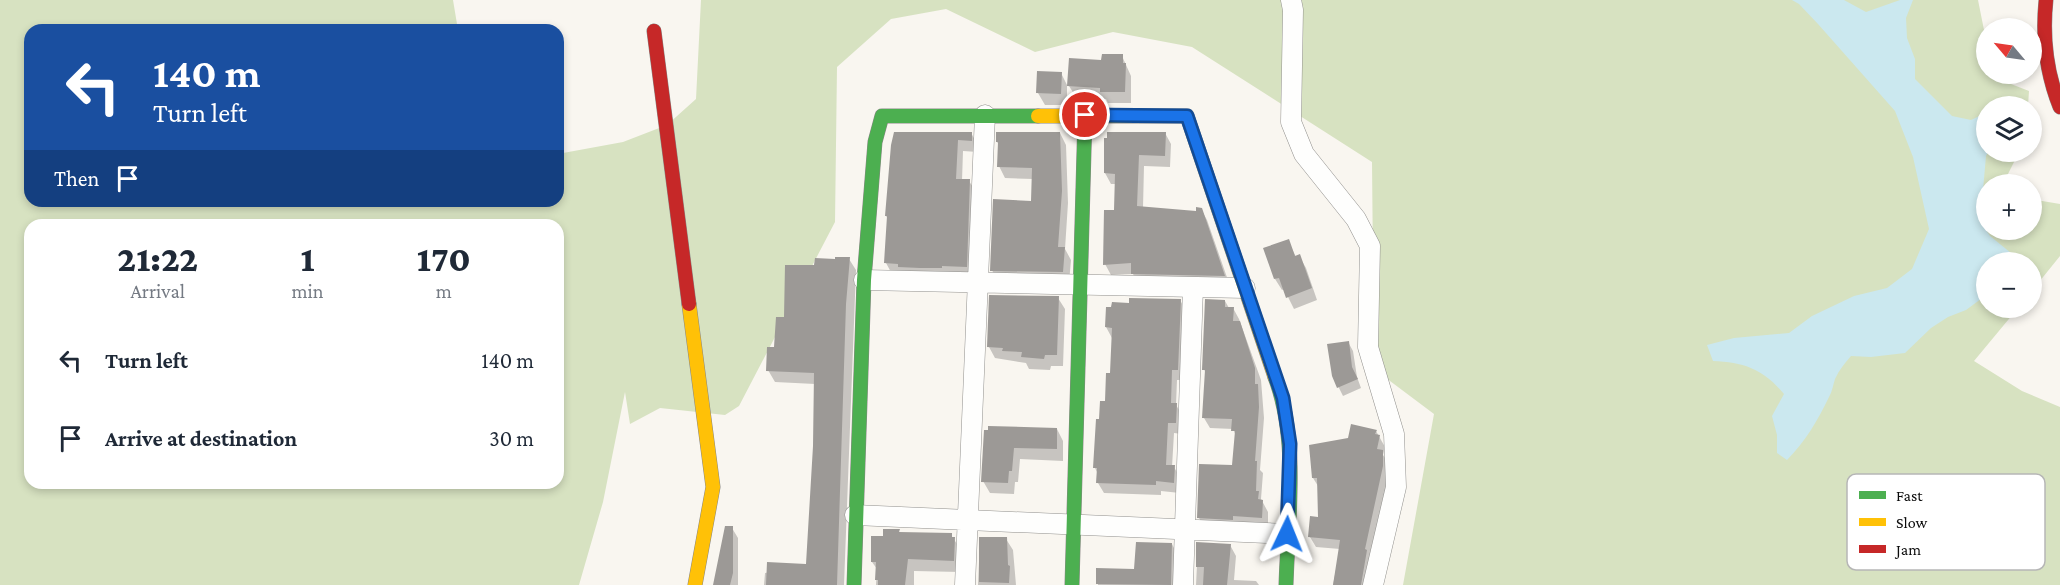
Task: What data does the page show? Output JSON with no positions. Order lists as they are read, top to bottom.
{
  "legend": ["Fast", "Slow", "Jam"],
  "north": "top left",
  "page": {
    "map_buttons": ["+", "−"],
    "turn": ["140 m", "Turn left"],
    "then": "Then",
    "eta": [
      "21:22",
      "Arrival",
      "1",
      "min",
      "170",
      "m"
    ],
    "list": [
      {
        "name": "Turn left",
        "value": "140 m"
      },
      {
        "name": "Arrive at destination",
        "value": "30 m"
      }
    ]
  }
}
